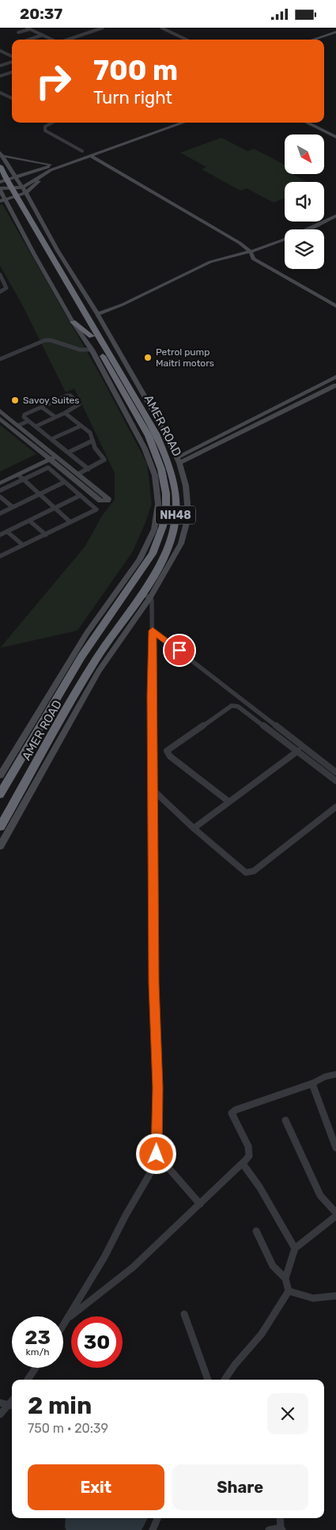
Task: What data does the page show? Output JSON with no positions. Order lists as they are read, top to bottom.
{
  "streets": {
    "highway": ["AMER ROAD", "NH48"]
  },
  "places": ["Petrol pump Maitri motors", "Savoy Suites"],
  "north": "bottom right",
  "page": {
    "status": "20:37",
    "turn": ["700 m", "Turn right"],
    "speed": "23 km/h",
    "limit": "30",
    "heading": ["2 min", "750 m · 20:39"],
    "buttons": ["Exit", "Share"]
  }
}
